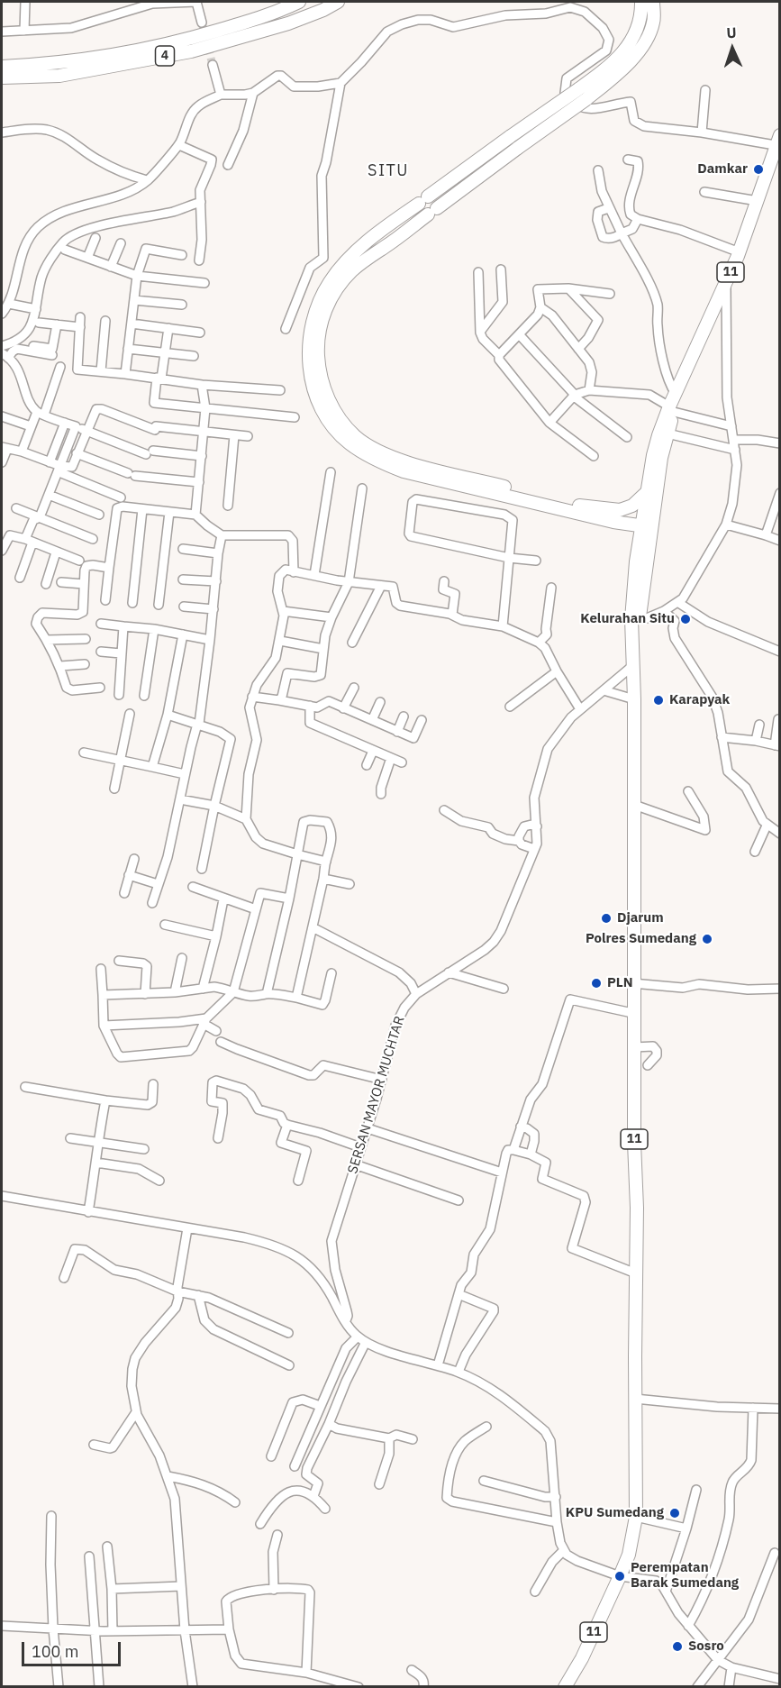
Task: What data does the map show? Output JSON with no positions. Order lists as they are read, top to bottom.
{
  "streets": {
    "highway": ["4", "11"],
    "street": ["SERSAN MAYOR MUCHTAR"]
  },
  "crossings": [
    ["11", "SERSAN MAYOR MUCHTAR"]
  ],
  "districts": ["SITU"],
  "places": [
    "Damkar",
    "Kelurahan Situ",
    "Karapyak",
    "Djarum",
    "Polres Sumedang",
    "PLN",
    "KPU Sumedang",
    "Perempatan Barak Sumedang",
    "Sosro"
  ],
  "scale_bar": "100 m",
  "north": "top"
}
